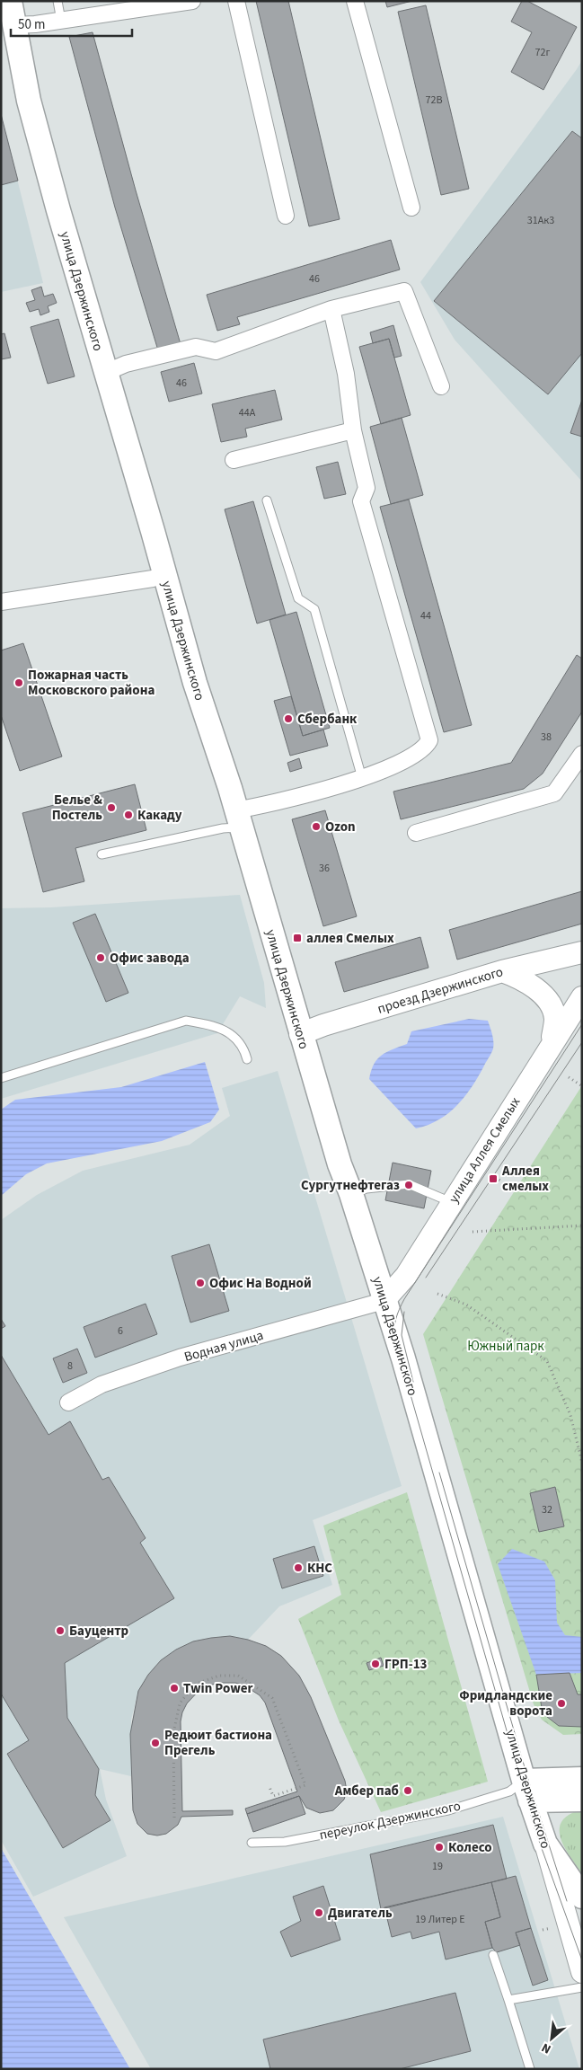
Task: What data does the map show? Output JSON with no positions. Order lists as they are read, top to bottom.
{
  "streets": {
    "main road": ["улица Дзержинского", "проезд Дзержинского", "улица Аллея Смелых"],
    "street": ["Водная улица"],
    "lane": ["переулок Дзержинского"]
  },
  "crossings": [
    ["улица Дзержинского", "проезд Дзержинского"],
    ["улица Дзержинского", "улица Аллея Смелых"],
    ["улица Дзержинского", "Водная улица"],
    ["улица Дзержинского", "переулок Дзержинского"],
    ["улица Аллея Смелых", "Водная улица"]
  ],
  "parks": ["Южный парк"],
  "places": {
    "other": [
      "Пожарная часть Московского района",
      "Сбербанк",
      "Белье & Постель",
      "Какаду",
      "Ozon",
      "Офис завода",
      "Сургутнефтегаз",
      "Офис На Водной",
      "КНС",
      "Бауцентр",
      "ГРП-13",
      "Twin Power",
      "Фридландские ворота",
      "Редюит бастиона Прегель",
      "Амбер паб",
      "Колесо",
      "Двигатель"
    ],
    "transit": ["аллея Смелых", "Аллея смелых"]
  },
  "house_numbers": [
    "72г",
    "72В",
    "31Ак3",
    "46",
    "46",
    "44А",
    "44",
    "38",
    "36",
    "6",
    "8",
    "32",
    "19",
    "19 Литер Е"
  ],
  "scale_bar": "50 m",
  "north": "bottom left"
}
